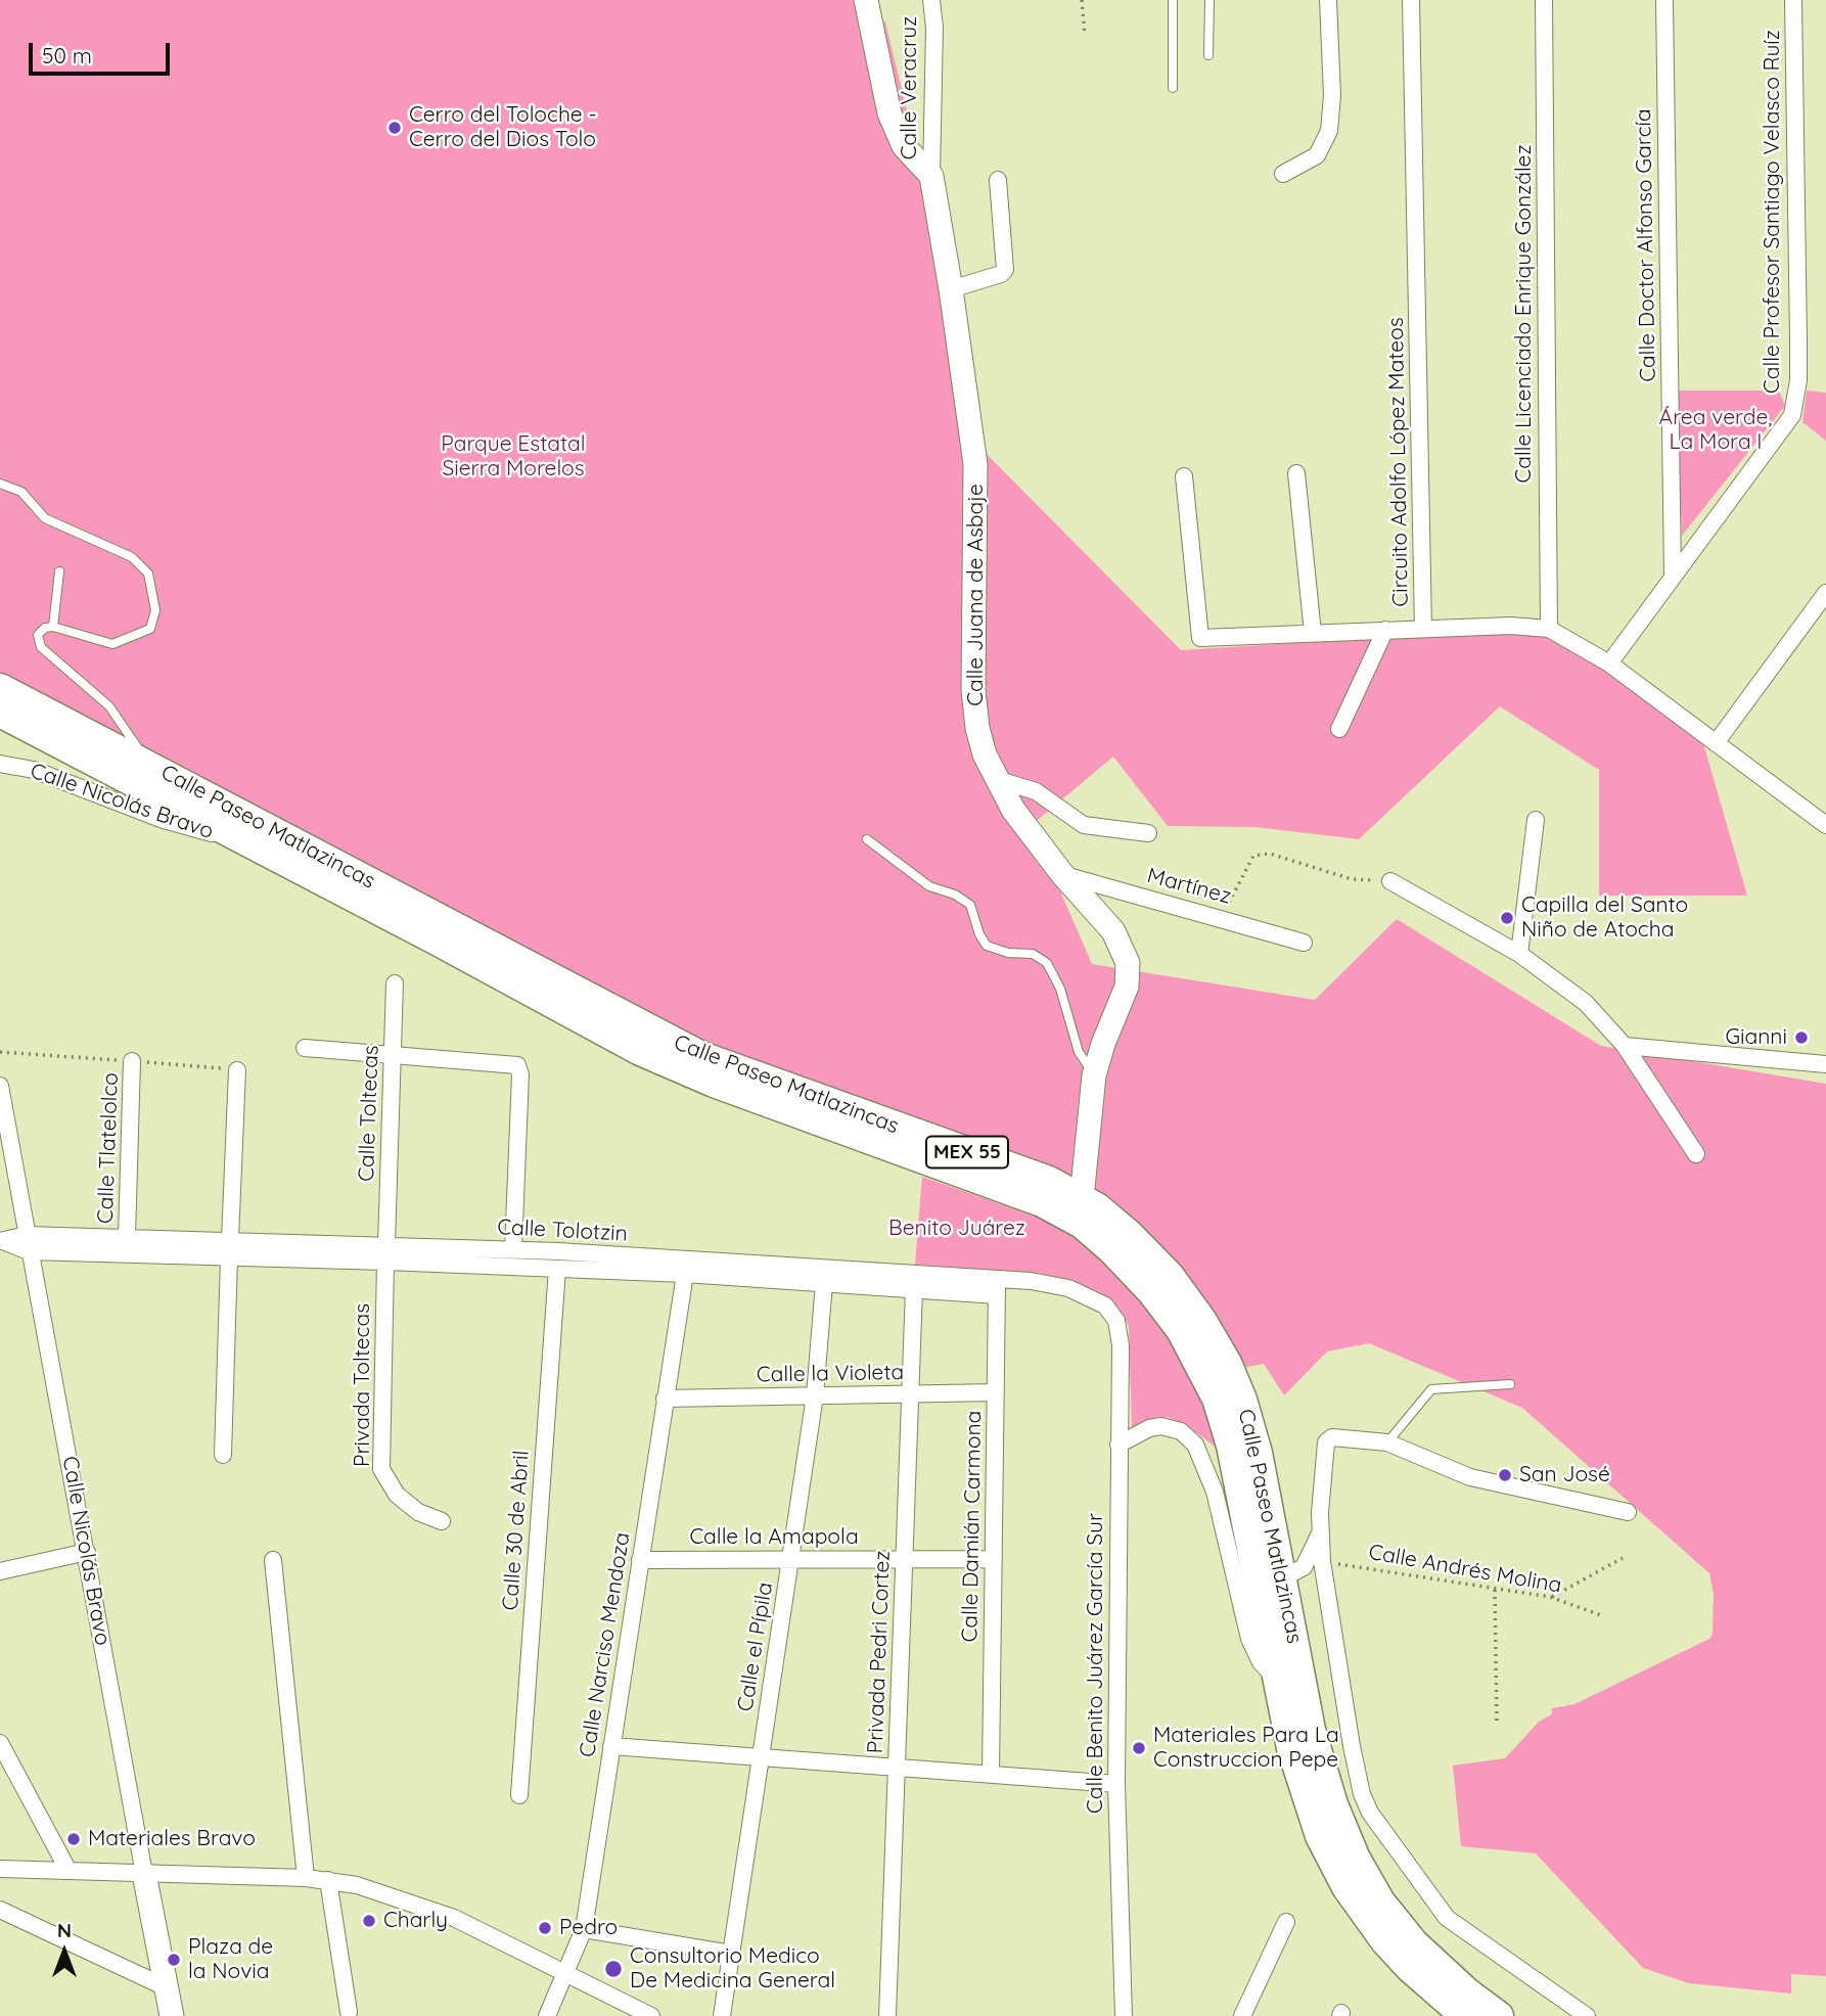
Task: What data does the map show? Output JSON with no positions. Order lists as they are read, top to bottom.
{
  "streets": {
    "highway": ["Calle Paseo Matlazincas", "MEX 55"],
    "street": [
      "Calle Veracruz",
      "Calle Profesor Santiago Velasco Ruíz",
      "Calle Doctor Alfonso García",
      "Calle Licenciado Enrique González",
      "Circuito Adolfo López Mateos",
      "Calle Juana de Asbaje",
      "Calle Nicolás Bravo",
      "Martínez",
      "Calle Toltecas",
      "Calle Tlatelolco",
      "Calle Tolotzin",
      "Calle la Violeta",
      "Privada Toltecas",
      "Calle Damián Carmona",
      "Calle 30 de Abril",
      "Calle la Amapola",
      "Calle Narciso Mendoza",
      "Calle el Pípila",
      "Privada Pedri Cortez",
      "Calle Benito Juárez García Sur"
    ],
    "path": ["Calle Andrés Molina"]
  },
  "crossings": [
    ["Calle Veracruz", "Calle Juana de Asbaje"],
    ["Calle Profesor Santiago Velasco Ruíz", "Calle Doctor Alfonso García"],
    ["Calle Profesor Santiago Velasco Ruíz", "Circuito Adolfo López Mateos"],
    ["Calle Licenciado Enrique González", "Circuito Adolfo López Mateos"],
    ["Calle Juana de Asbaje", "Calle Paseo Matlazincas"],
    ["Calle Juana de Asbaje", "Martínez"],
    ["Calle Nicolás Bravo", "Calle Paseo Matlazincas"],
    ["Calle Nicolás Bravo", "Calle Tolotzin"],
    ["Calle Toltecas", "Calle Tolotzin"],
    ["Calle Toltecas", "Privada Toltecas"],
    ["Calle Tlatelolco", "Calle Tolotzin"],
    ["Calle Tolotzin", "Privada Toltecas"],
    ["Calle Tolotzin", "Calle Damián Carmona"],
    ["Calle Tolotzin", "Calle 30 de Abril"],
    ["Calle Tolotzin", "Calle Narciso Mendoza"],
    ["Calle Tolotzin", "Calle el Pípila"],
    ["Calle Tolotzin", "Privada Pedri Cortez"],
    ["Calle Tolotzin", "Calle Benito Juárez García Sur"],
    ["Calle la Violeta", "Calle Damián Carmona"],
    ["Calle la Violeta", "Calle Narciso Mendoza"],
    ["Calle la Violeta", "Calle el Pípila"],
    ["Calle la Violeta", "Privada Pedri Cortez"],
    ["Calle Damián Carmona", "Calle la Amapola"],
    ["Calle la Amapola", "Calle Narciso Mendoza"],
    ["Calle la Amapola", "Calle el Pípila"],
    ["Calle la Amapola", "Privada Pedri Cortez"]
  ],
  "parks": ["Área verde, La Mora I", "Parque Estatal Sierra Morelos", "Benito Juárez"],
  "places": [
    "Cerro del Toloche - Cerro del Dios Tolo",
    "Capilla del Santo Niño de Atocha",
    "Gianni",
    "San José",
    "Materiales Para La Construccion Pepe",
    "Materiales Bravo",
    "Charly",
    "Pedro",
    "Plaza de la Novia",
    "Consultorio Medico De Medicina General"
  ],
  "scale_bar": "50 m",
  "north": "top"
}
